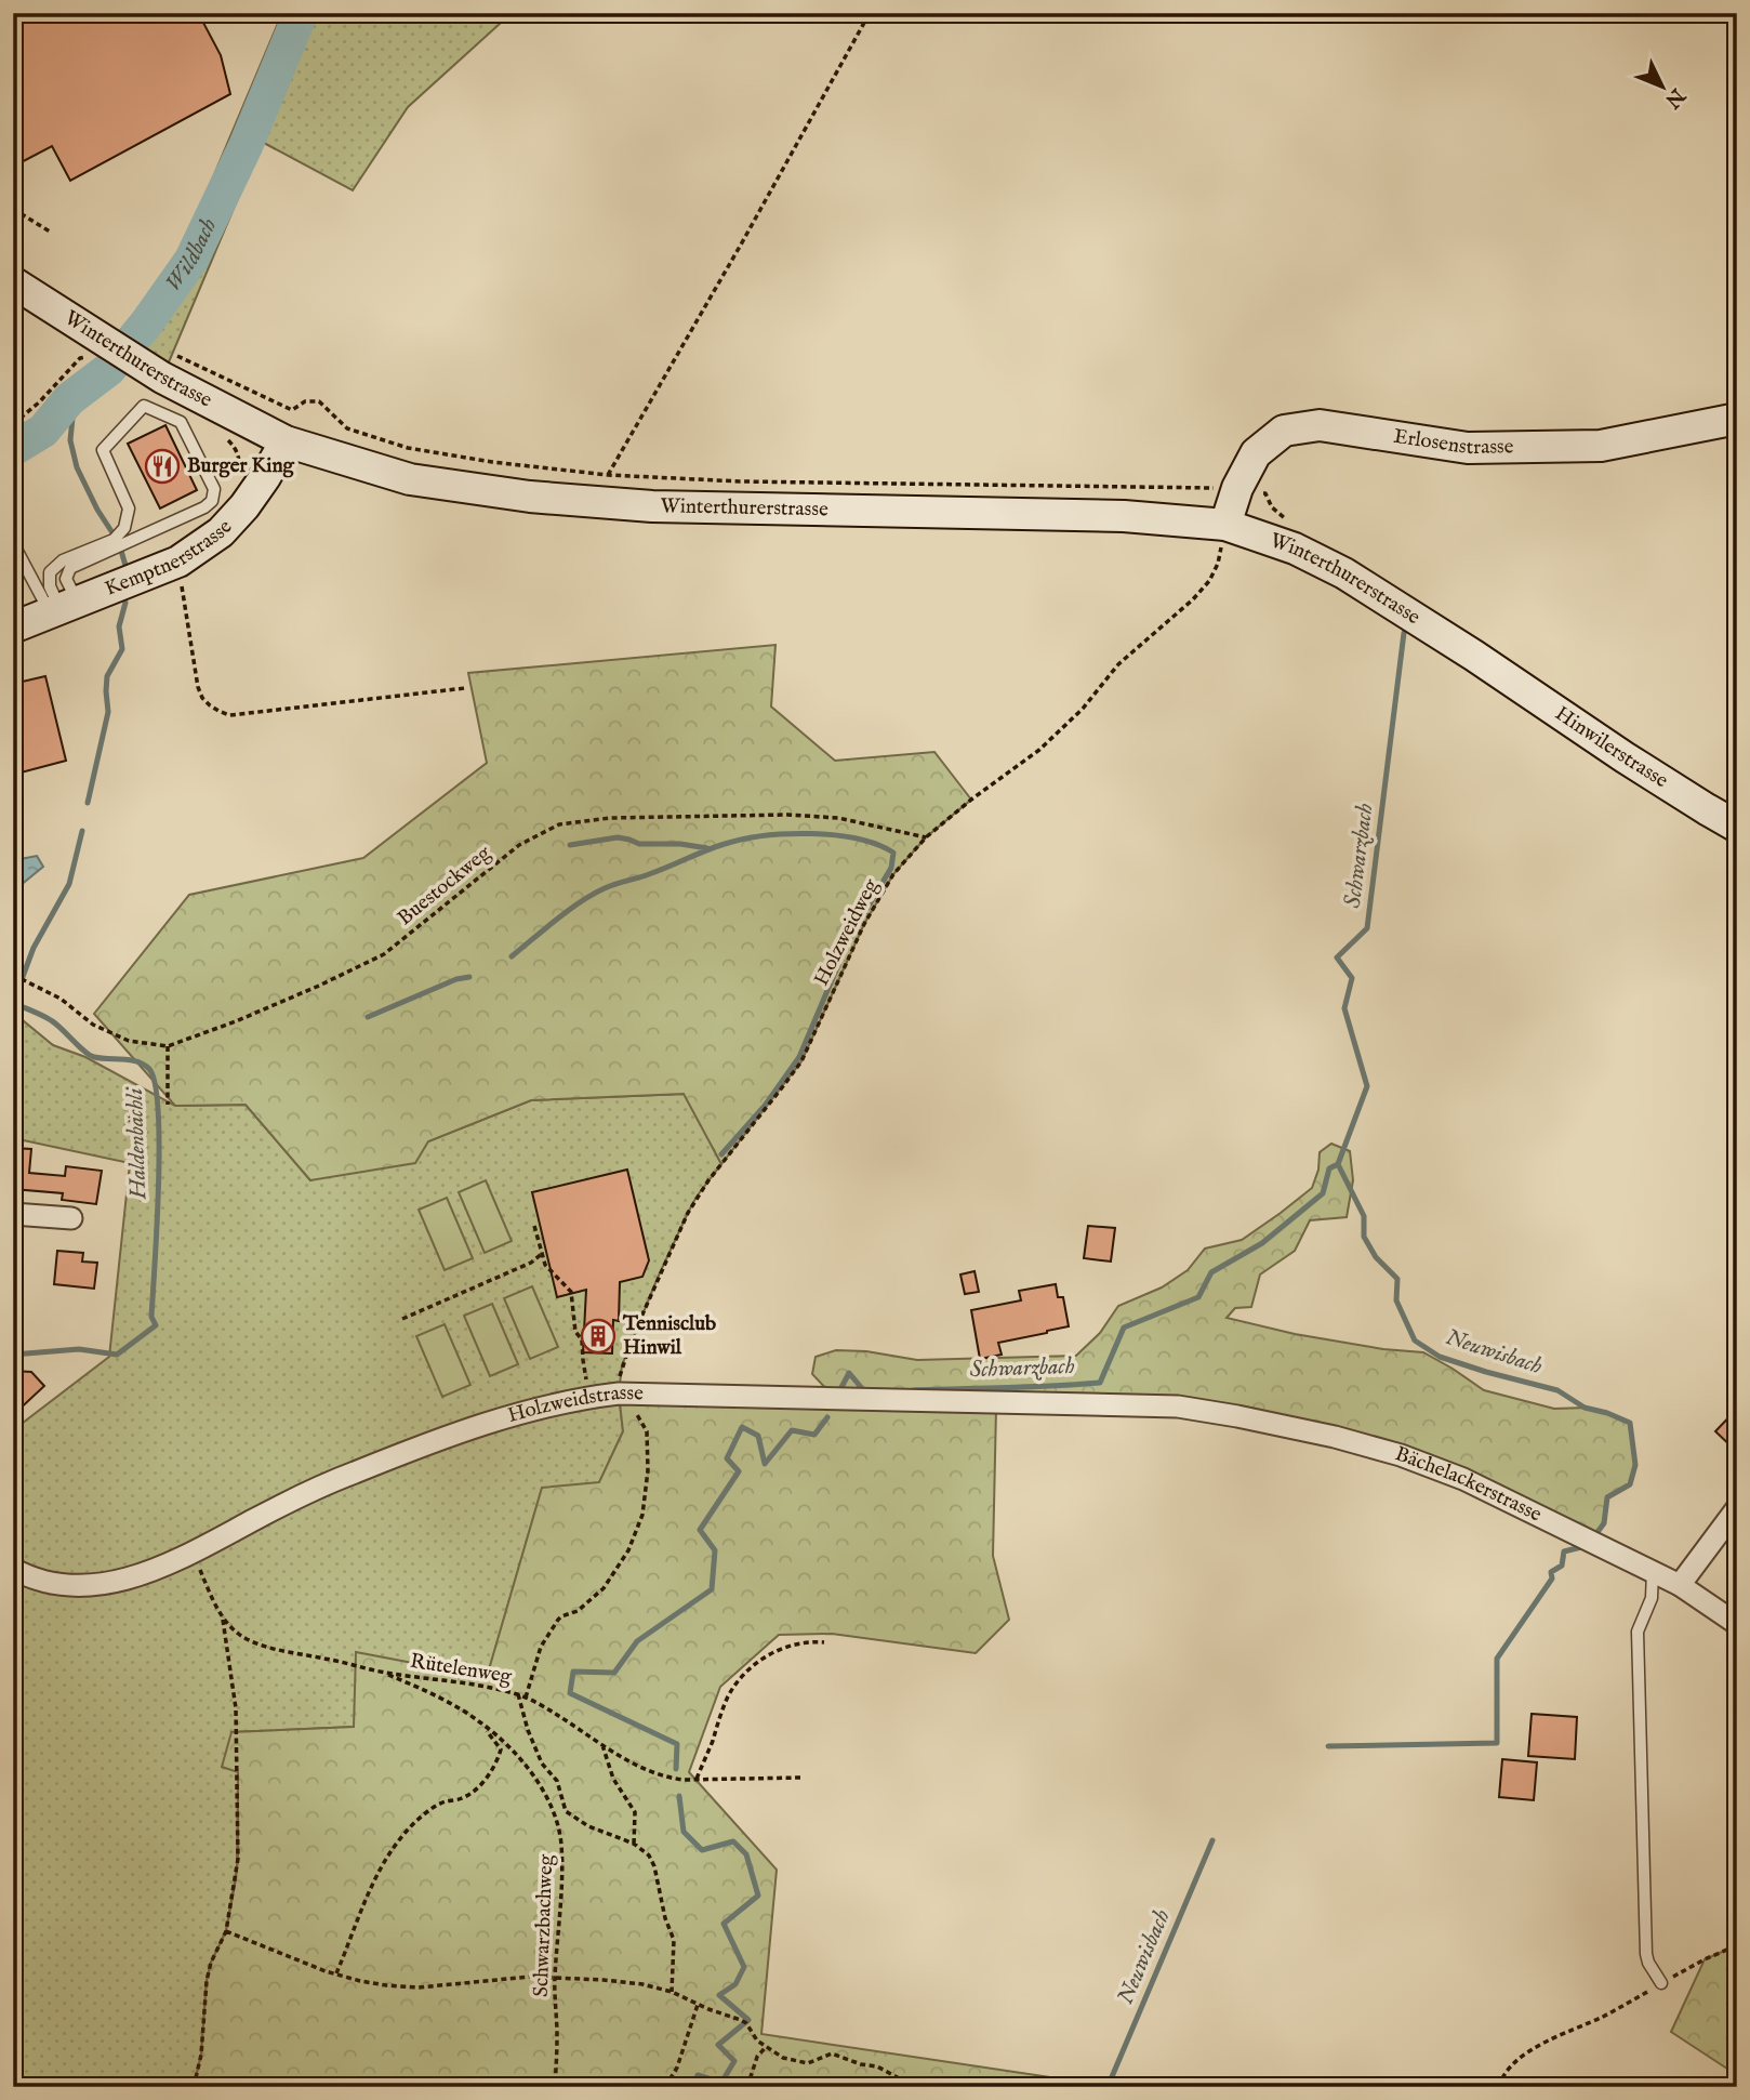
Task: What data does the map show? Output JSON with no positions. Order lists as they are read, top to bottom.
{
  "streets": {
    "main road": [
      "Winterthurerstrasse",
      "Erlosenstrasse",
      "Kemptnerstrasse",
      "Hinwilerstrasse"
    ],
    "street": ["Holzweidstrasse", "Bächelackerstrasse"],
    "path": [
      "Buestockweg",
      "Holzweidweg",
      "Rütelenweg",
      "Schwarzbachweg"
    ]
  },
  "crossings": [
    ["Winterthurerstrasse", "Erlosenstrasse"],
    ["Winterthurerstrasse", "Kemptnerstrasse"],
    ["Winterthurerstrasse", "Hinwilerstrasse"],
    ["Winterthurerstrasse", "Holzweidweg"],
    ["Erlosenstrasse", "Holzweidweg"],
    ["Buestockweg", "Holzweidweg"],
    ["Holzweidweg", "Holzweidstrasse"],
    ["Holzweidstrasse", "Bächelackerstrasse"],
    ["Holzweidstrasse", "Rütelenweg"],
    ["Rütelenweg", "Schwarzbachweg"]
  ],
  "water": [
    "Wildbach",
    "Schwarzbach",
    "Haldenbächli",
    "Neuwisbach"
  ],
  "places": {
    "restaurant": ["Burger King"],
    "building": ["Tennisclub Hinwil"]
  },
  "north": "bottom right"
}
